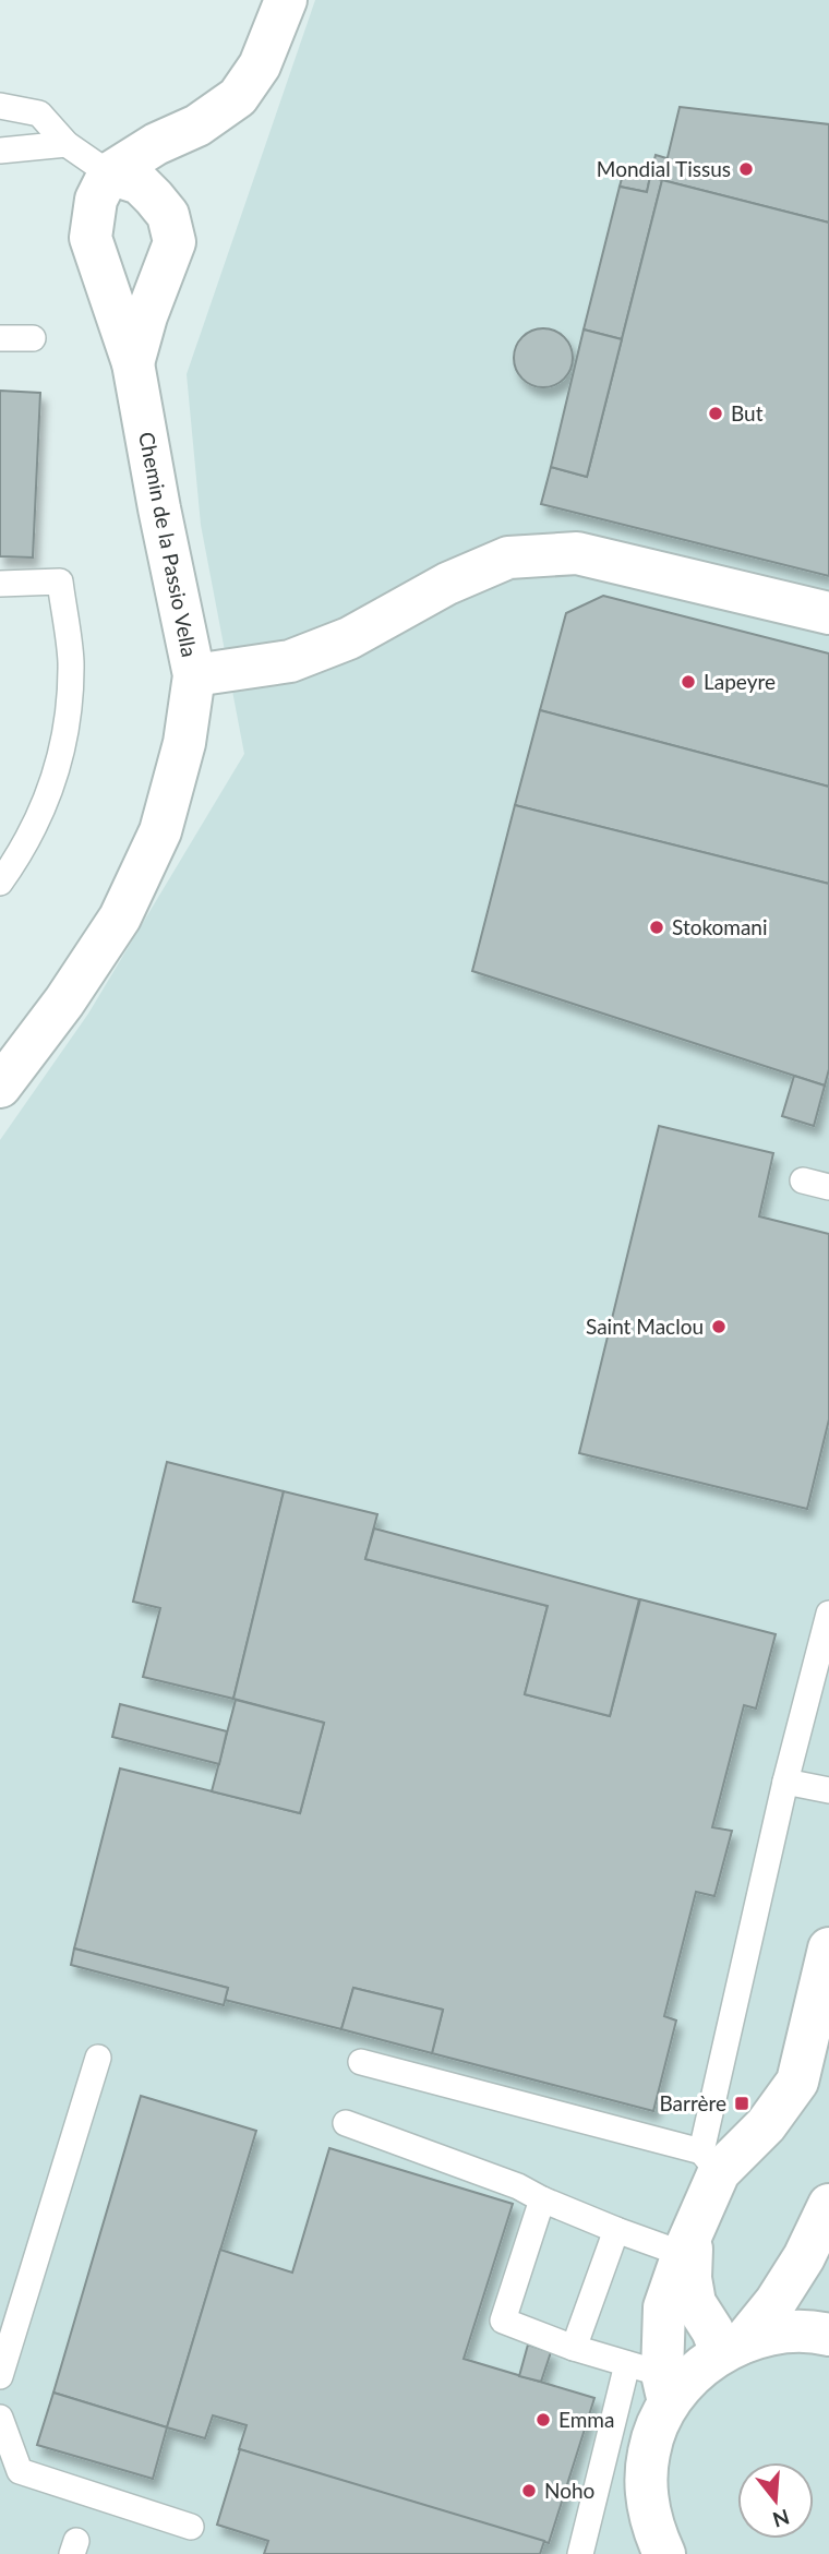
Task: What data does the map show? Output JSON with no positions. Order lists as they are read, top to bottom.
{
  "streets": {
    "street": ["Chemin de la Passio Vella"]
  },
  "places": {
    "other": [
      "Mondial Tissus",
      "But",
      "Lapeyre",
      "Stokomani",
      "Saint Maclou",
      "Emma",
      "Noho"
    ],
    "transit": ["Barrère"]
  },
  "north": "bottom"
}
